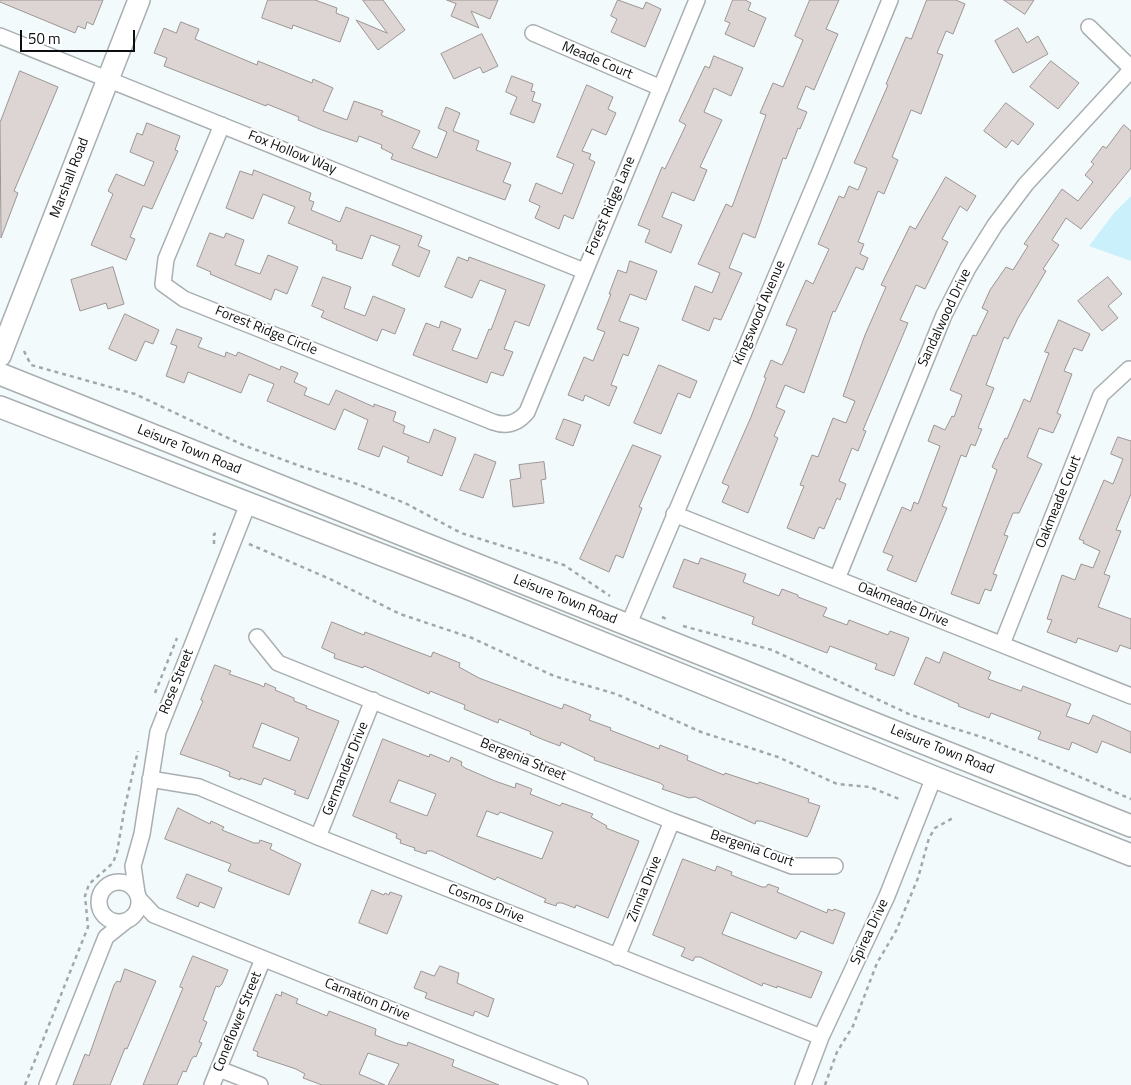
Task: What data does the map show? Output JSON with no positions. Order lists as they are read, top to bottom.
{
  "streets": {
    "main road": ["Marshall Road", "Leisure Town Road"],
    "street": [
      "Meade Court",
      "Fox Hollow Way",
      "Forest Ridge Lane",
      "Kingswood Avenue",
      "Sandalwood Drive",
      "Forest Ridge Circle",
      "Oakmeade Court",
      "Oakmeade Drive",
      "Rose Street",
      "Bergenia Street",
      "Germander Drive",
      "Bergenia Court",
      "Zinnia Drive",
      "Cosmos Drive",
      "Spirea Drive",
      "Carnation Drive",
      "Coneflower Street"
    ]
  },
  "crossings": [
    ["Meade Court", "Forest Ridge Lane"],
    ["Fox Hollow Way", "Marshall Road"],
    ["Fox Hollow Way", "Forest Ridge Lane"],
    ["Fox Hollow Way", "Forest Ridge Circle"],
    ["Forest Ridge Lane", "Forest Ridge Circle"],
    ["Kingswood Avenue", "Leisure Town Road"],
    ["Kingswood Avenue", "Oakmeade Drive"],
    ["Sandalwood Drive", "Oakmeade Drive"],
    ["Leisure Town Road", "Rose Street"],
    ["Leisure Town Road", "Spirea Drive"],
    ["Oakmeade Court", "Oakmeade Drive"],
    ["Rose Street", "Cosmos Drive"],
    ["Rose Street", "Carnation Drive"],
    ["Bergenia Street", "Germander Drive"],
    ["Bergenia Street", "Bergenia Court"],
    ["Bergenia Street", "Zinnia Drive"],
    ["Germander Drive", "Cosmos Drive"],
    ["Bergenia Court", "Zinnia Drive"],
    ["Zinnia Drive", "Cosmos Drive"],
    ["Cosmos Drive", "Spirea Drive"],
    ["Carnation Drive", "Coneflower Street"]
  ],
  "scale_bar": "50 m"
}
